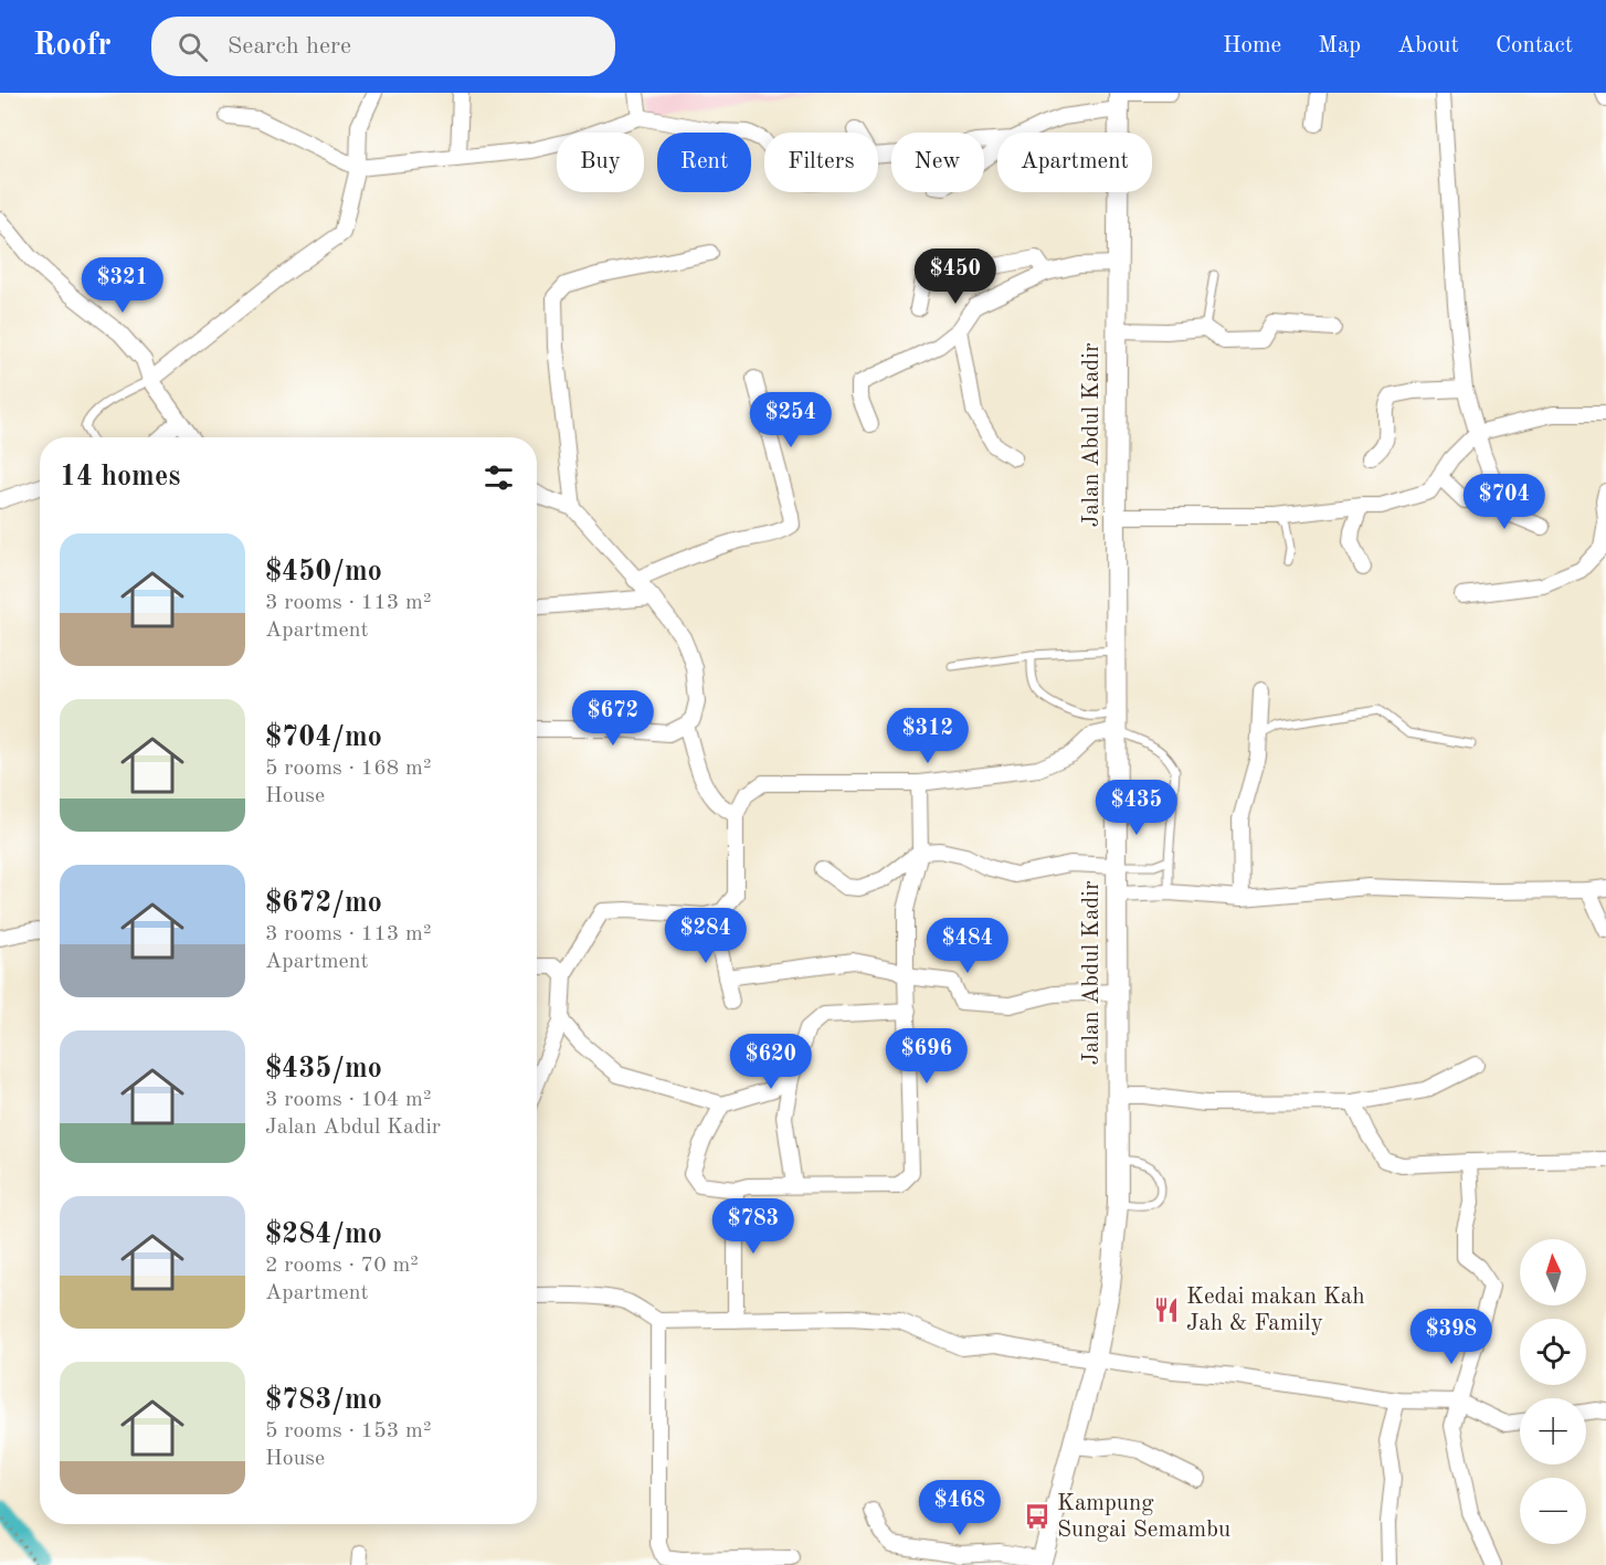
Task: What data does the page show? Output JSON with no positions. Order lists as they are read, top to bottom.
{
  "streets": {
    "main road": ["Jalan Abdul Kadir"]
  },
  "places": {
    "restaurant": ["Kedai makan Kah Jah & Family"],
    "bus stop": ["Kampung Sungai Semambu"]
  },
  "north": "top",
  "page": {
    "header": "Roofr",
    "search": "Search here",
    "nav": [
      "Home",
      "Map",
      "About",
      "Contact"
    ],
    "chip": [
      "Buy",
      "Rent",
      "Filters",
      "New",
      "Apartment"
    ],
    "price": [
      "$450",
      "$321",
      "$254",
      "$704",
      "$672",
      "$312",
      "$435",
      "$284",
      "$484",
      "$696",
      "$620",
      "$783",
      "$398",
      "$468"
    ],
    "heading": "14 homes",
    "list": [
      {
        "name": "$450/mo",
        "note": "3 rooms · 113 m² · Apartment"
      },
      {
        "name": "$704/mo",
        "note": "5 rooms · 168 m² · House"
      },
      {
        "name": "$672/mo",
        "note": "3 rooms · 113 m² · Apartment"
      },
      {
        "name": "$435/mo",
        "note": "3 rooms · 104 m² · Jalan Abdul Kadir"
      },
      {
        "name": "$284/mo",
        "note": "2 rooms · 70 m² · Apartment"
      },
      {
        "name": "$783/mo",
        "note": "5 rooms · 153 m² · House"
      }
    ],
    "map_buttons": ["+", "−"]
  }
}
